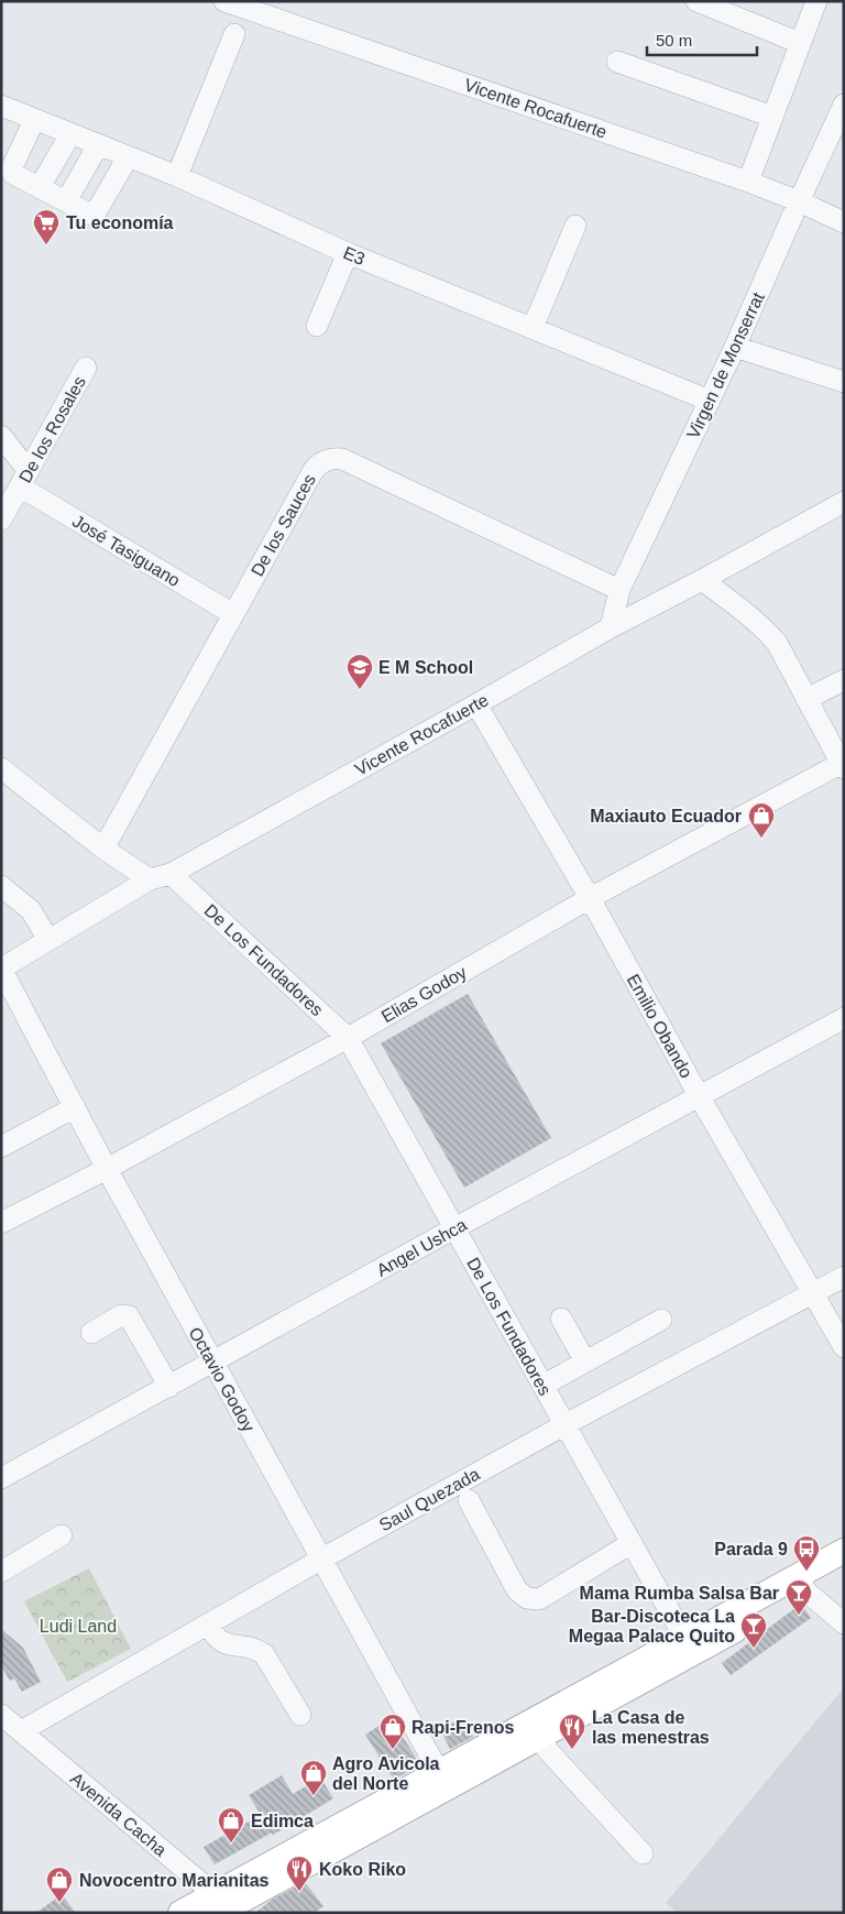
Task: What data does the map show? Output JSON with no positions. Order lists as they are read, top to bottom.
{
  "streets": {
    "street": [
      "Vicente Rocafuerte",
      "E3",
      "Virgen de Monserrat",
      "De los Rosales",
      "De los Sauces",
      "José Tasiguano",
      "De Los Fundadores",
      "Elias Godoy",
      "Emilio Obando",
      "Angel Ushca",
      "Octavio Godoy",
      "Saul Quezada",
      "Avenida Cacha"
    ]
  },
  "crossings": [
    ["Vicente Rocafuerte", "Virgen de Monserrat"],
    ["Vicente Rocafuerte", "De Los Fundadores"],
    ["Vicente Rocafuerte", "Emilio Obando"],
    ["Vicente Rocafuerte", "Octavio Godoy"],
    ["E3", "Virgen de Monserrat"],
    ["Virgen de Monserrat", "De los Sauces"],
    ["De los Rosales", "José Tasiguano"],
    ["De los Sauces", "José Tasiguano"],
    ["De Los Fundadores", "Elias Godoy"],
    ["De Los Fundadores", "Angel Ushca"],
    ["De Los Fundadores", "Saul Quezada"],
    ["Elias Godoy", "Emilio Obando"],
    ["Elias Godoy", "Octavio Godoy"],
    ["Emilio Obando", "Angel Ushca"],
    ["Emilio Obando", "Saul Quezada"],
    ["Angel Ushca", "Octavio Godoy"],
    ["Octavio Godoy", "Saul Quezada"],
    ["Saul Quezada", "Avenida Cacha"]
  ],
  "parks": ["Ludi Land"],
  "places": {
    "supermarket": ["Tu economía"],
    "school or university": ["E M School"],
    "shop": [
      "Maxiauto Ecuador",
      "Rapi-Frenos",
      "Agro Avicola del Norte",
      "Edimca",
      "Novocentro Marianitas"
    ],
    "bus stop": ["Parada 9"],
    "bar": ["Mama Rumba Salsa Bar", "Bar-Discoteca La Megaa Palace Quito"],
    "restaurant": ["La Casa de las menestras", "Koko Riko"]
  },
  "scale_bar": "50 m"
}
